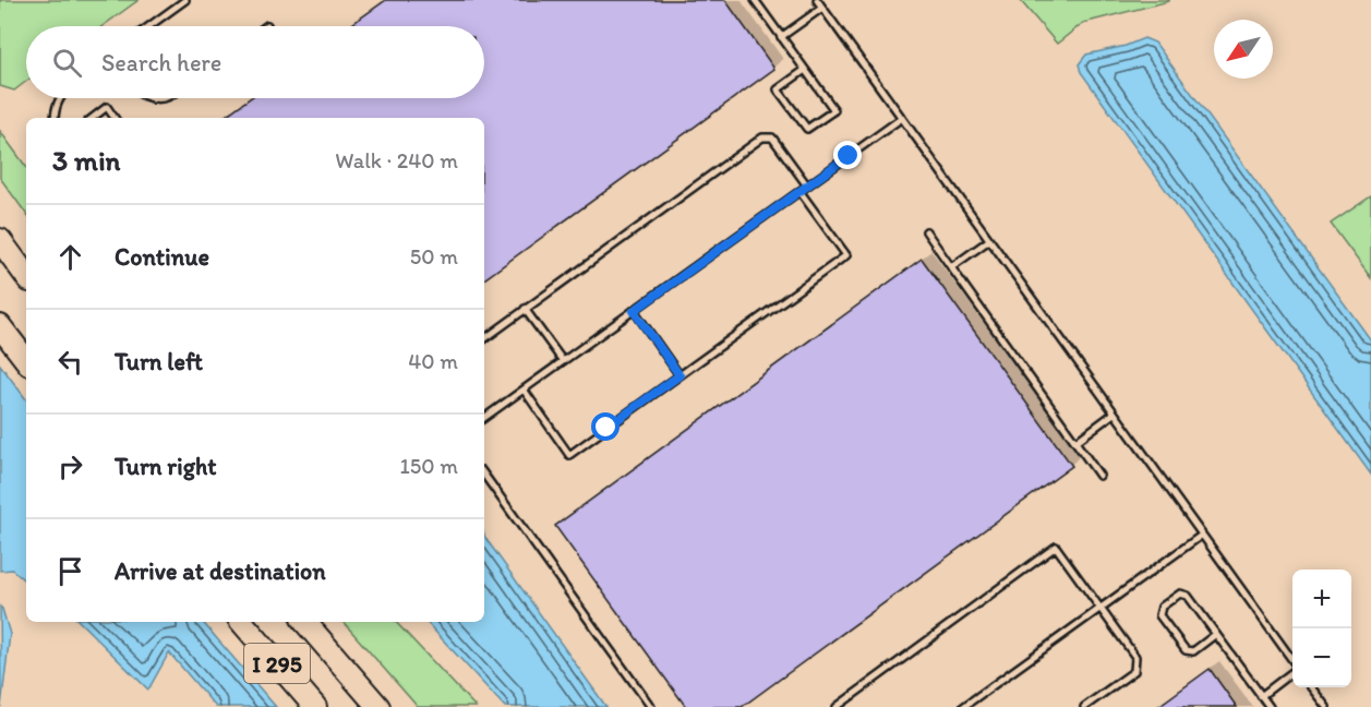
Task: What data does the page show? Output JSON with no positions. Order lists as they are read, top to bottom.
{
  "streets": {
    "highway": ["I 295"]
  },
  "north": "bottom left",
  "page": {
    "search": "Search here",
    "heading": ["3 min", "Walk · 240 m"],
    "list": [
      ["Continue", "50 m"],
      ["Turn left", "40 m"],
      ["Turn right", "150 m"],
      "Arrive at destination"
    ],
    "map_buttons": ["+", "−"]
  }
}
